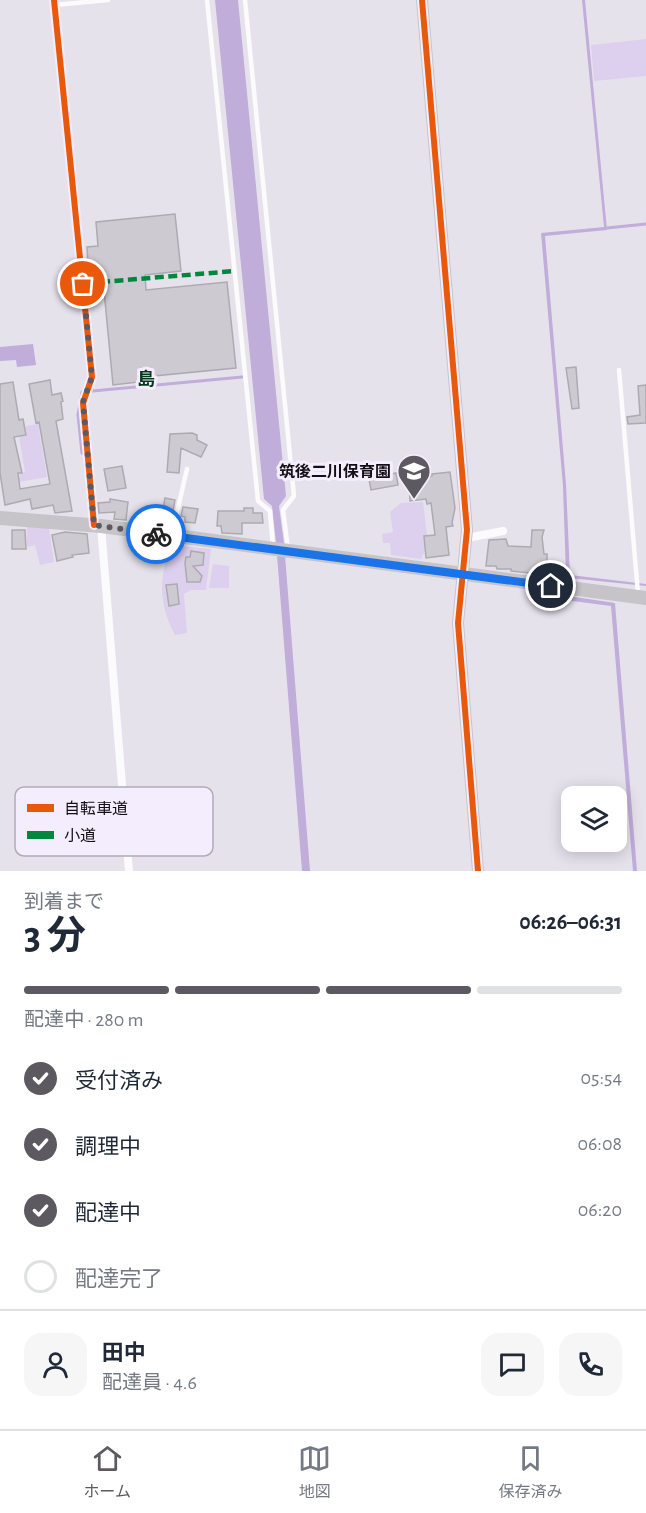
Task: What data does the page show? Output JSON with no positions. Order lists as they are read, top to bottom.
{
  "districts": ["島"],
  "places": {
    "school or university": ["筑後二川保育園"]
  },
  "legend": ["自転車道", "小道"],
  "page": {
    "heading": ["3 分", "到着まで", "06:26–06:31"],
    "panel": ["田中", "配達員 · 4.6"],
    "bar": "配達中 · 280 m",
    "list": [
      ["受付済み", "05:54"],
      ["調理中", "06:08"],
      ["配達中", "06:20"],
      "配達完了"
    ],
    "tabs": ["ホーム", "地図", "保存済み"]
  }
}
